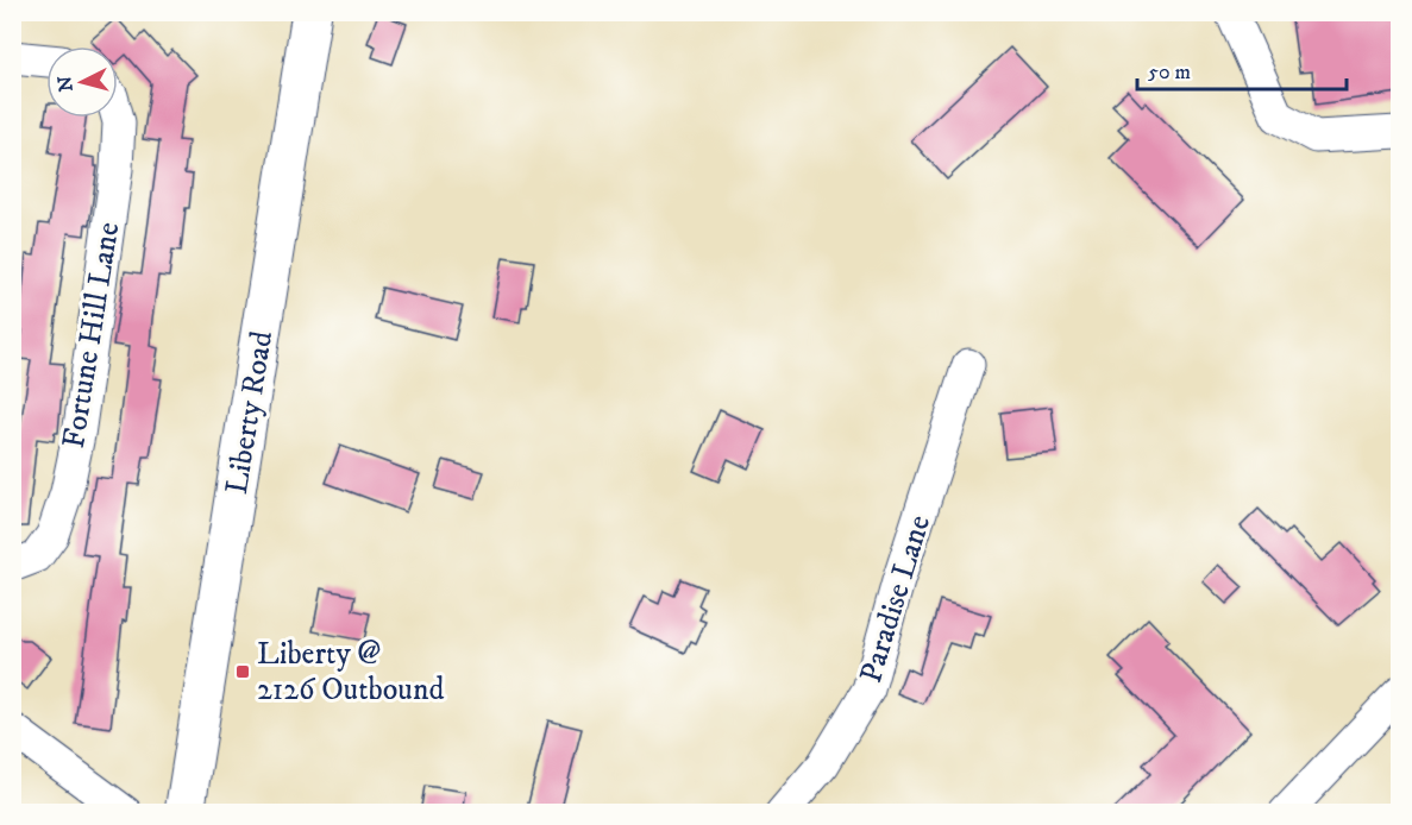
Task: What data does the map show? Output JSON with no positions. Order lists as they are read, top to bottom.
{
  "streets": {
    "main road": ["Liberty Road"],
    "street": ["Fortune Hill Lane", "Paradise Lane"]
  },
  "places": {
    "transit": ["Liberty @ 2126 Outbound"]
  },
  "scale_bar": "50 m",
  "north": "left"
}
